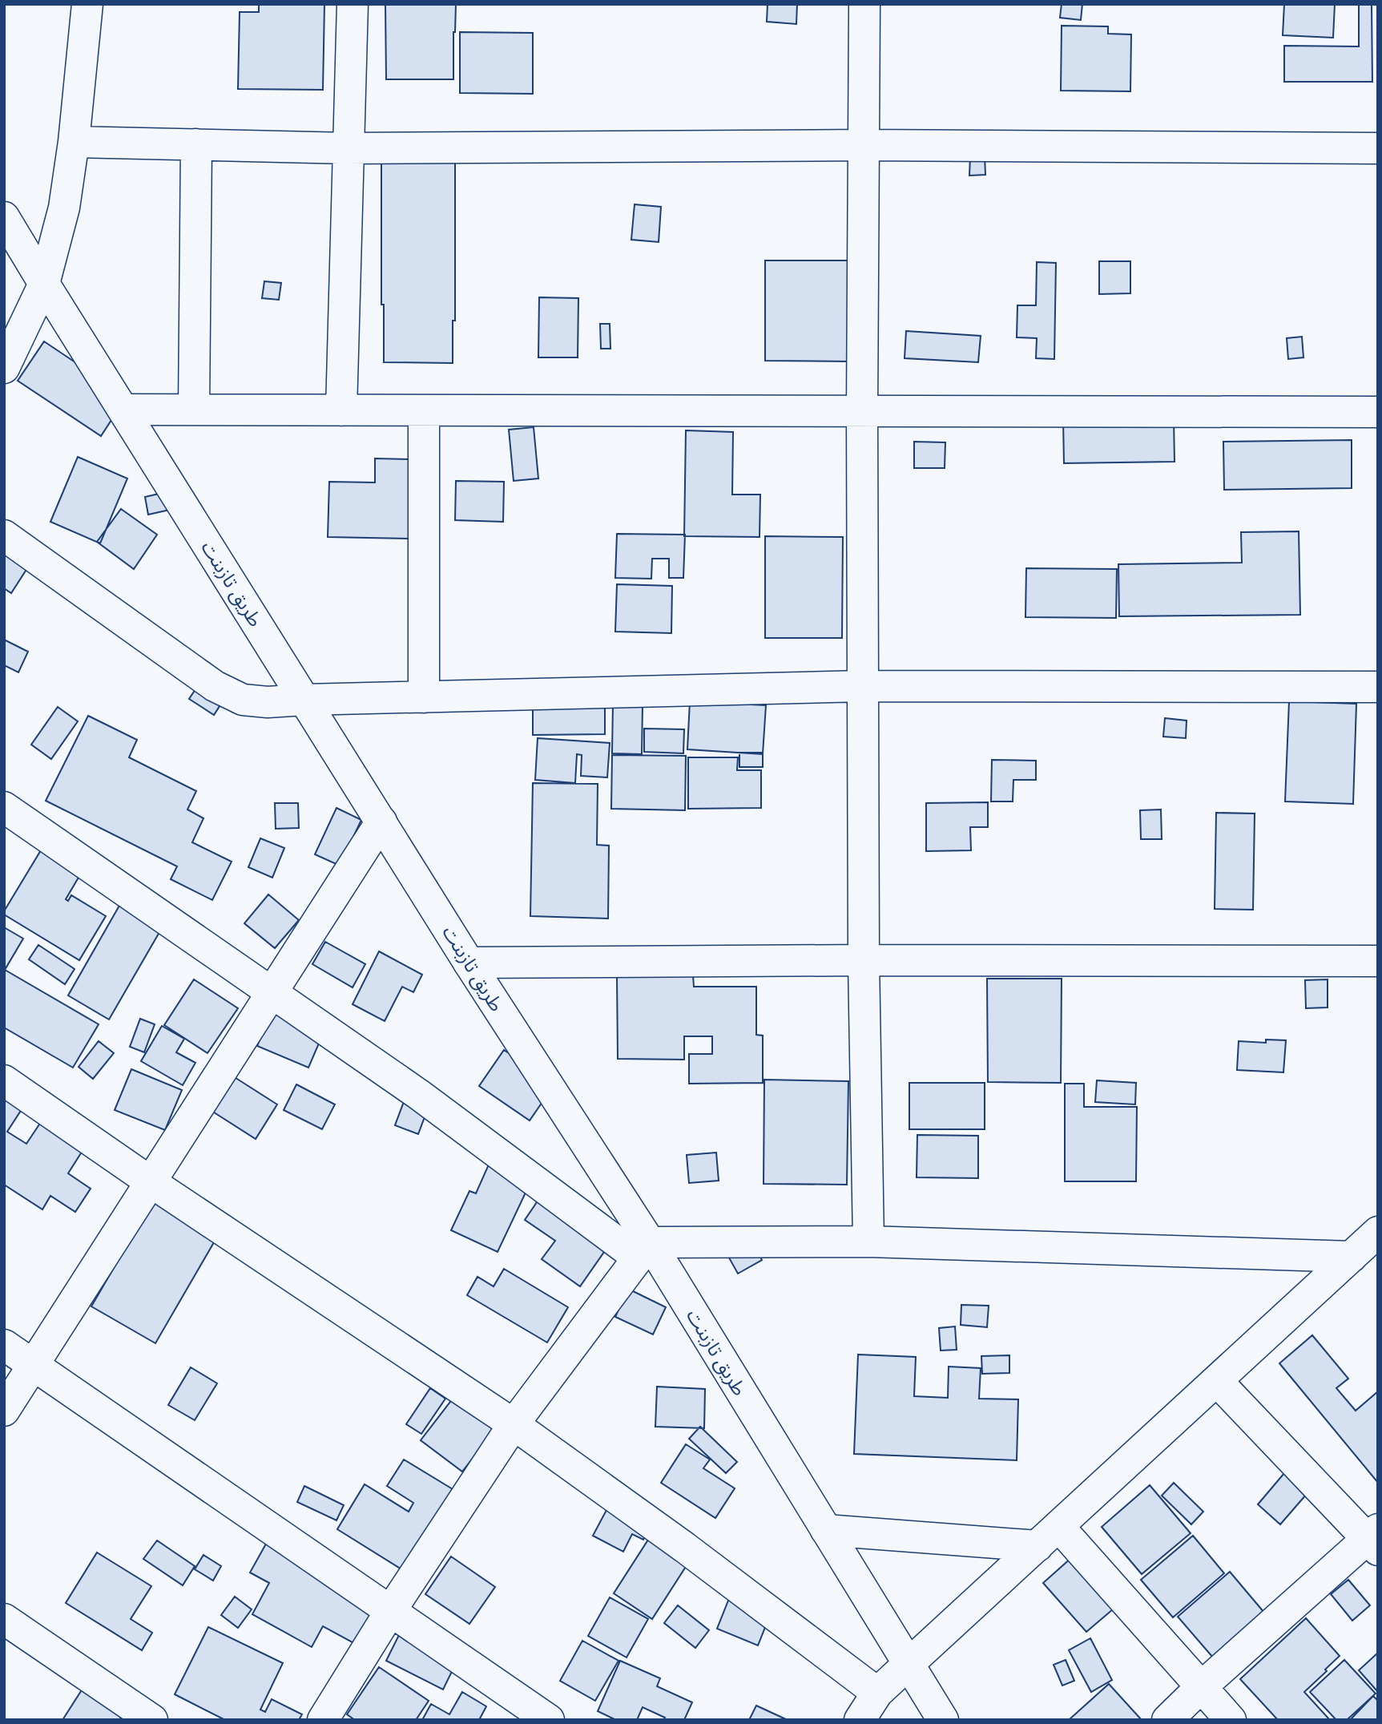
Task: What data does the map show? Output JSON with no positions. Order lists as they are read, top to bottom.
{
  "streets": {
    "street": ["طريق تازبنت"]
  }
}
